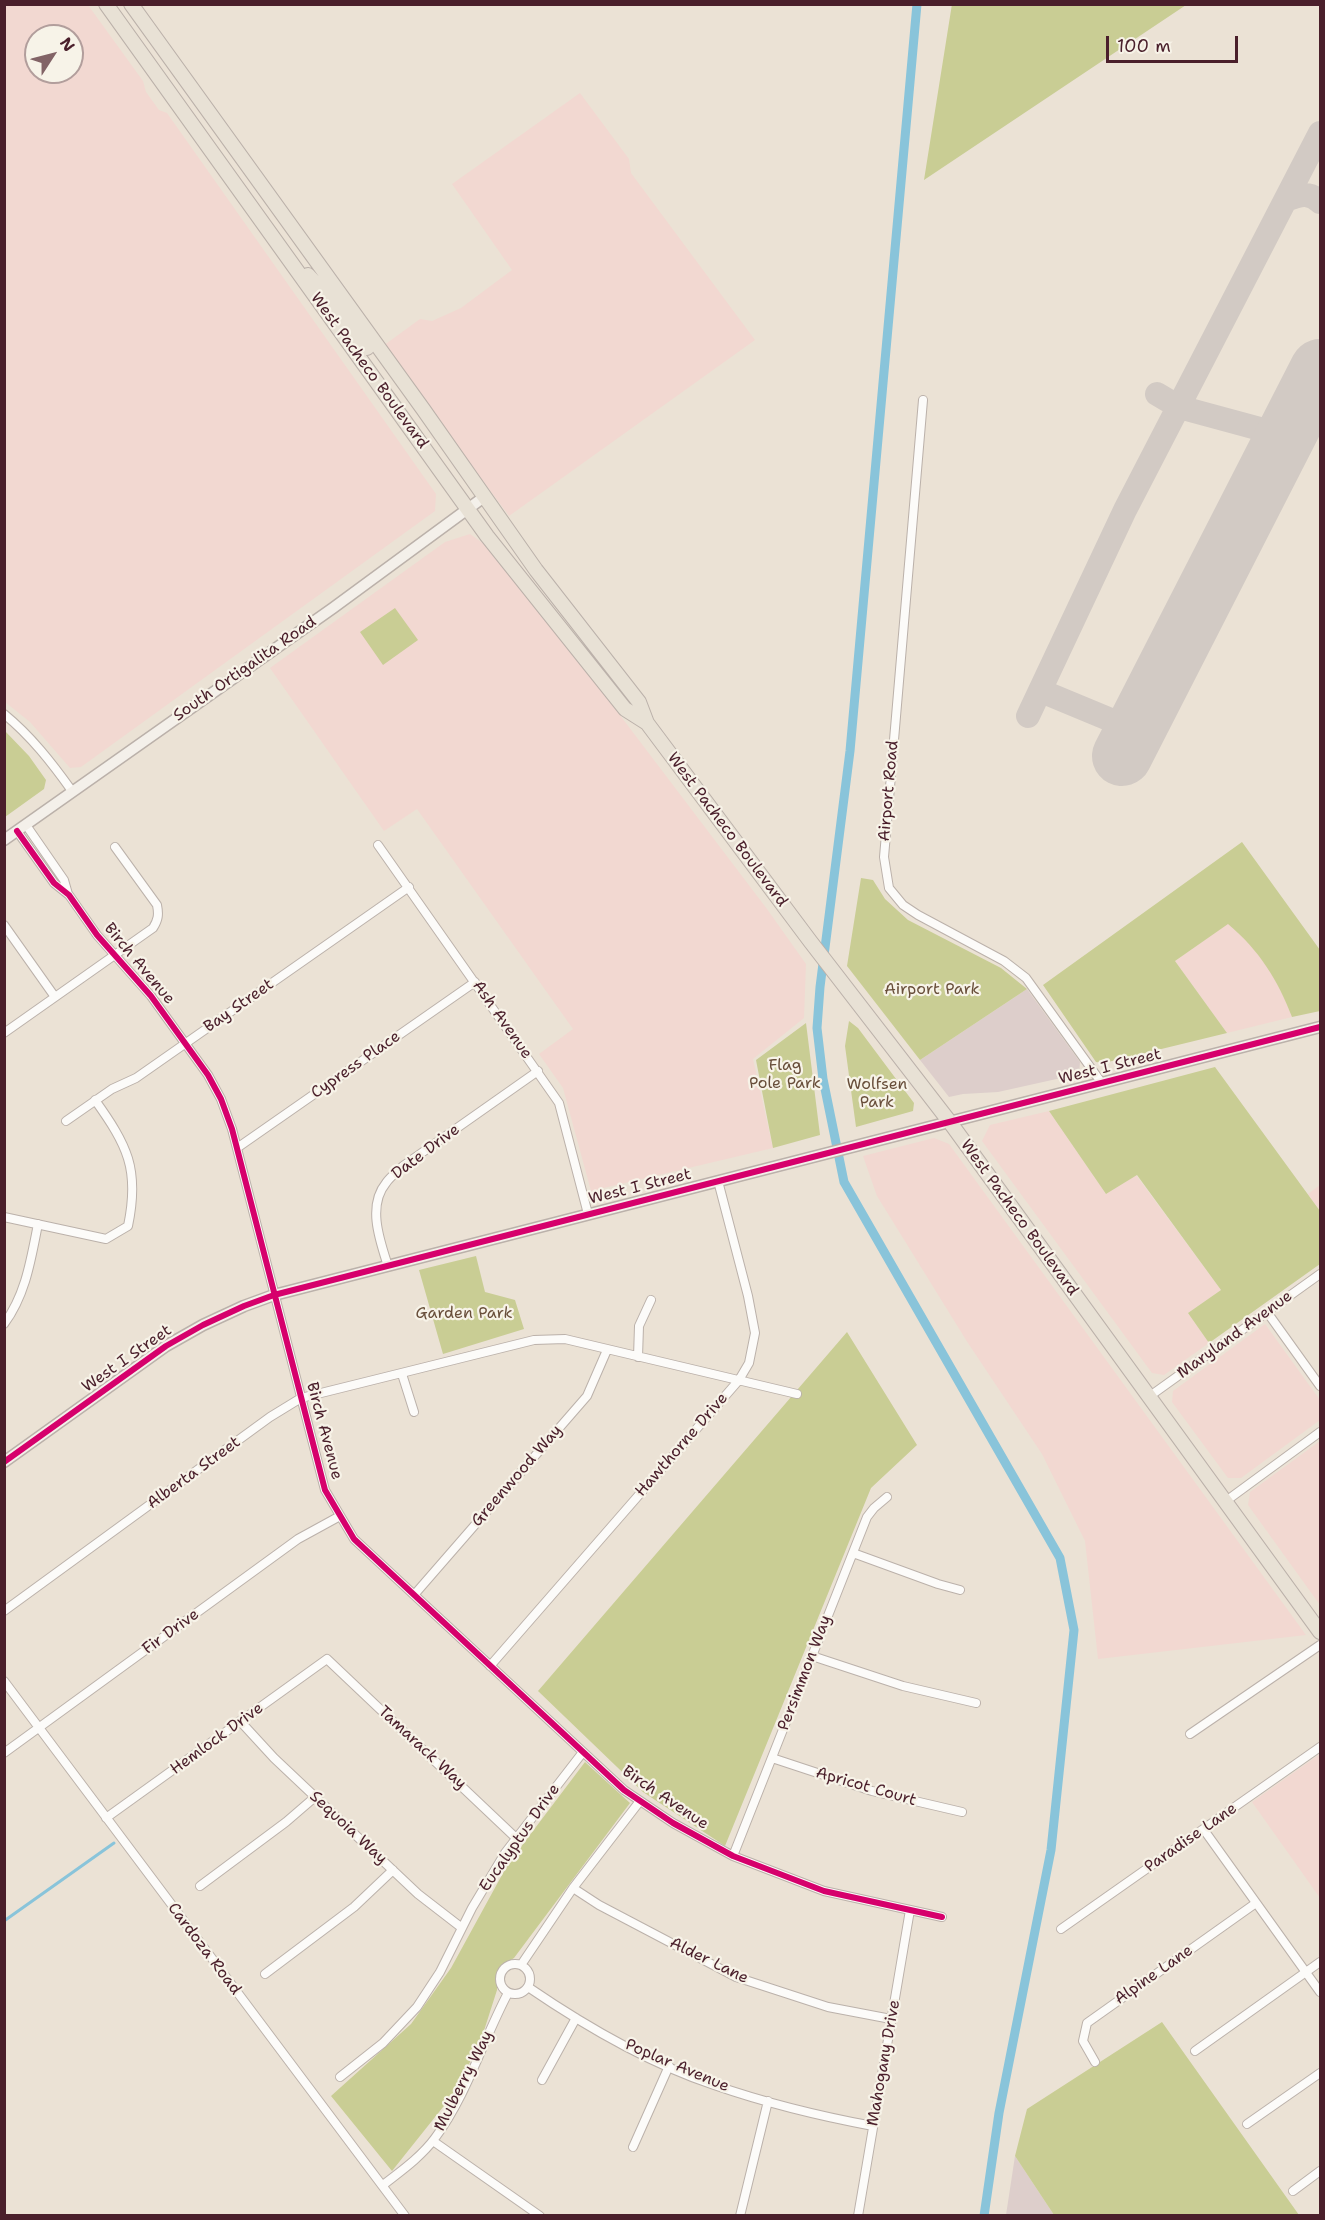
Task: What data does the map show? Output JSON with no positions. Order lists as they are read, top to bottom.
{
  "streets": {
    "highway": ["West Pacheco Boulevard"],
    "street": [
      "South Ortigalita Road",
      "Airport Road",
      "Birch Avenue",
      "Bay Street",
      "Ash Avenue",
      "Cypress Place",
      "West I Street",
      "Date Drive",
      "Maryland Avenue",
      "Hawthorne Drive",
      "Alberta Street",
      "Greenwood Way",
      "Fir Drive",
      "Persimmon Way",
      "Hemlock Drive",
      "Tamarack Way",
      "Apricot Court",
      "Sequoia Way",
      "Eucalyptus Drive",
      "Paradise Lane",
      "Cardoza Road",
      "Alder Lane",
      "Alpine Lane",
      "Mahogany Drive",
      "Poplar Avenue",
      "Mulberry Way"
    ]
  },
  "crossings": [
    ["West Pacheco Boulevard", "South Ortigalita Road"],
    ["West Pacheco Boulevard", "West I Street"],
    ["West Pacheco Boulevard", "Maryland Avenue"],
    ["South Ortigalita Road", "Birch Avenue"],
    ["Airport Road", "West I Street"],
    ["Birch Avenue", "Bay Street"],
    ["Birch Avenue", "Cypress Place"],
    ["Birch Avenue", "West I Street"],
    ["Birch Avenue", "Hawthorne Drive"],
    ["Birch Avenue", "Alberta Street"],
    ["Birch Avenue", "Greenwood Way"],
    ["Birch Avenue", "Fir Drive"],
    ["Birch Avenue", "Persimmon Way"],
    ["Birch Avenue", "Eucalyptus Drive"],
    ["Birch Avenue", "Mahogany Drive"],
    ["Bay Street", "Ash Avenue"],
    ["Ash Avenue", "Cypress Place"],
    ["Ash Avenue", "West I Street"],
    ["Ash Avenue", "Date Drive"],
    ["West I Street", "Date Drive"],
    ["West I Street", "Hawthorne Drive"],
    ["Hawthorne Drive", "Alberta Street"],
    ["Alberta Street", "Greenwood Way"],
    ["Fir Drive", "Cardoza Road"],
    ["Persimmon Way", "Apricot Court"],
    ["Hemlock Drive", "Tamarack Way"],
    ["Hemlock Drive", "Sequoia Way"],
    ["Hemlock Drive", "Cardoza Road"],
    ["Tamarack Way", "Eucalyptus Drive"],
    ["Sequoia Way", "Eucalyptus Drive"],
    ["Cardoza Road", "Mulberry Way"],
    ["Alder Lane", "Mahogany Drive"],
    ["Mahogany Drive", "Poplar Avenue"],
    ["Poplar Avenue", "Mulberry Way"]
  ],
  "parks": [
    "Airport Park",
    "Flag Pole Park",
    "Wolfsen Park",
    "Garden Park"
  ],
  "scale_bar": "100 m",
  "north": "top right"
}
